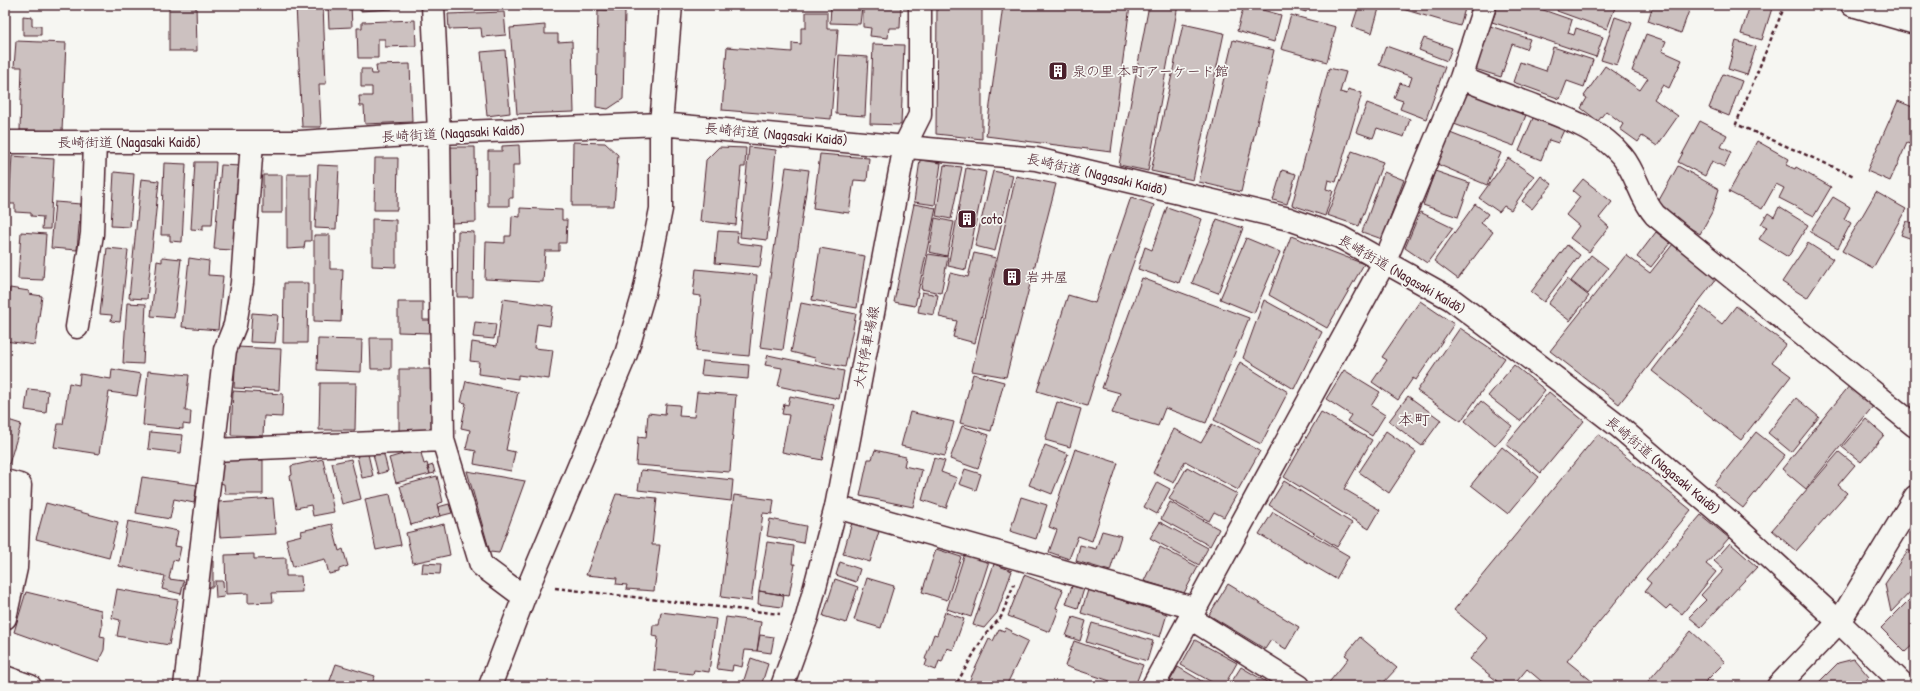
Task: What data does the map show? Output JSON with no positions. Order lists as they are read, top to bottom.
{
  "streets": {
    "main road": ["長崎街道 (Nagasaki Kaidō)", "大村停車場線"]
  },
  "crossings": [
    ["長崎街道 (Nagasaki Kaidō)", "大村停車場線"]
  ],
  "districts": ["本町"],
  "places": {
    "building": ["泉の里 本町アーケード館", "coto", "岩井屋"]
  }
}
